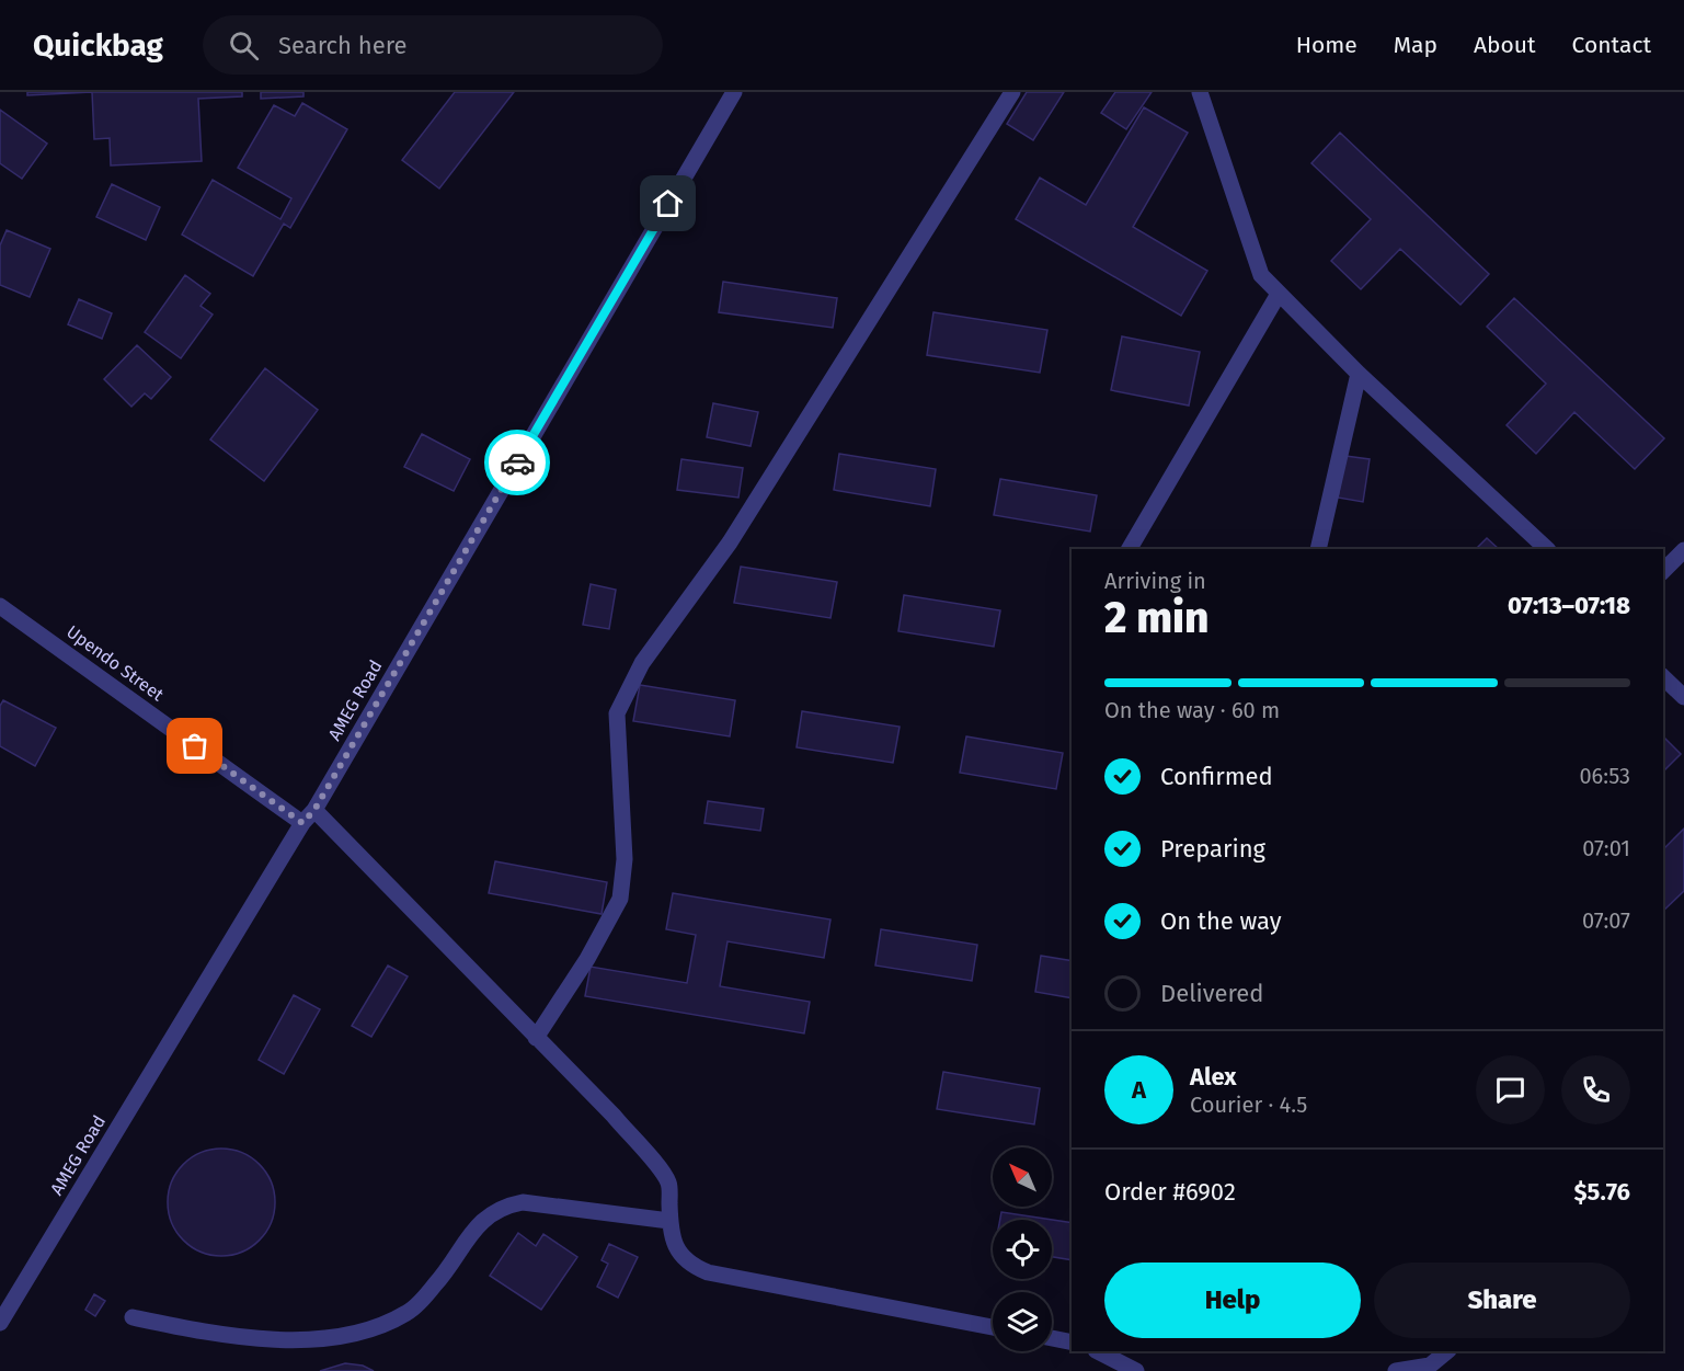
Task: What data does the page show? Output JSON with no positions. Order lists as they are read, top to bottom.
{
  "streets": {
    "lane": ["Upendo Street", "AMEG Road"]
  },
  "crossings": [
    ["Upendo Street", "AMEG Road"]
  ],
  "north": "top left",
  "page": {
    "header": "Quickbag",
    "search": "Search here",
    "nav": [
      "Home",
      "Map",
      "About",
      "Contact"
    ],
    "heading": ["2 min", "Arriving in", "07:13–07:18"],
    "panel": [
      "Alex",
      "Courier · 4.5",
      "Order #6902",
      "$5.76"
    ],
    "bar": "On the way · 60 m",
    "list": [
      ["Confirmed", "06:53"],
      ["Preparing", "07:01"],
      ["On the way", "07:07"],
      "Delivered"
    ],
    "round": "A",
    "buttons": ["Help", "Share"]
  }
}
